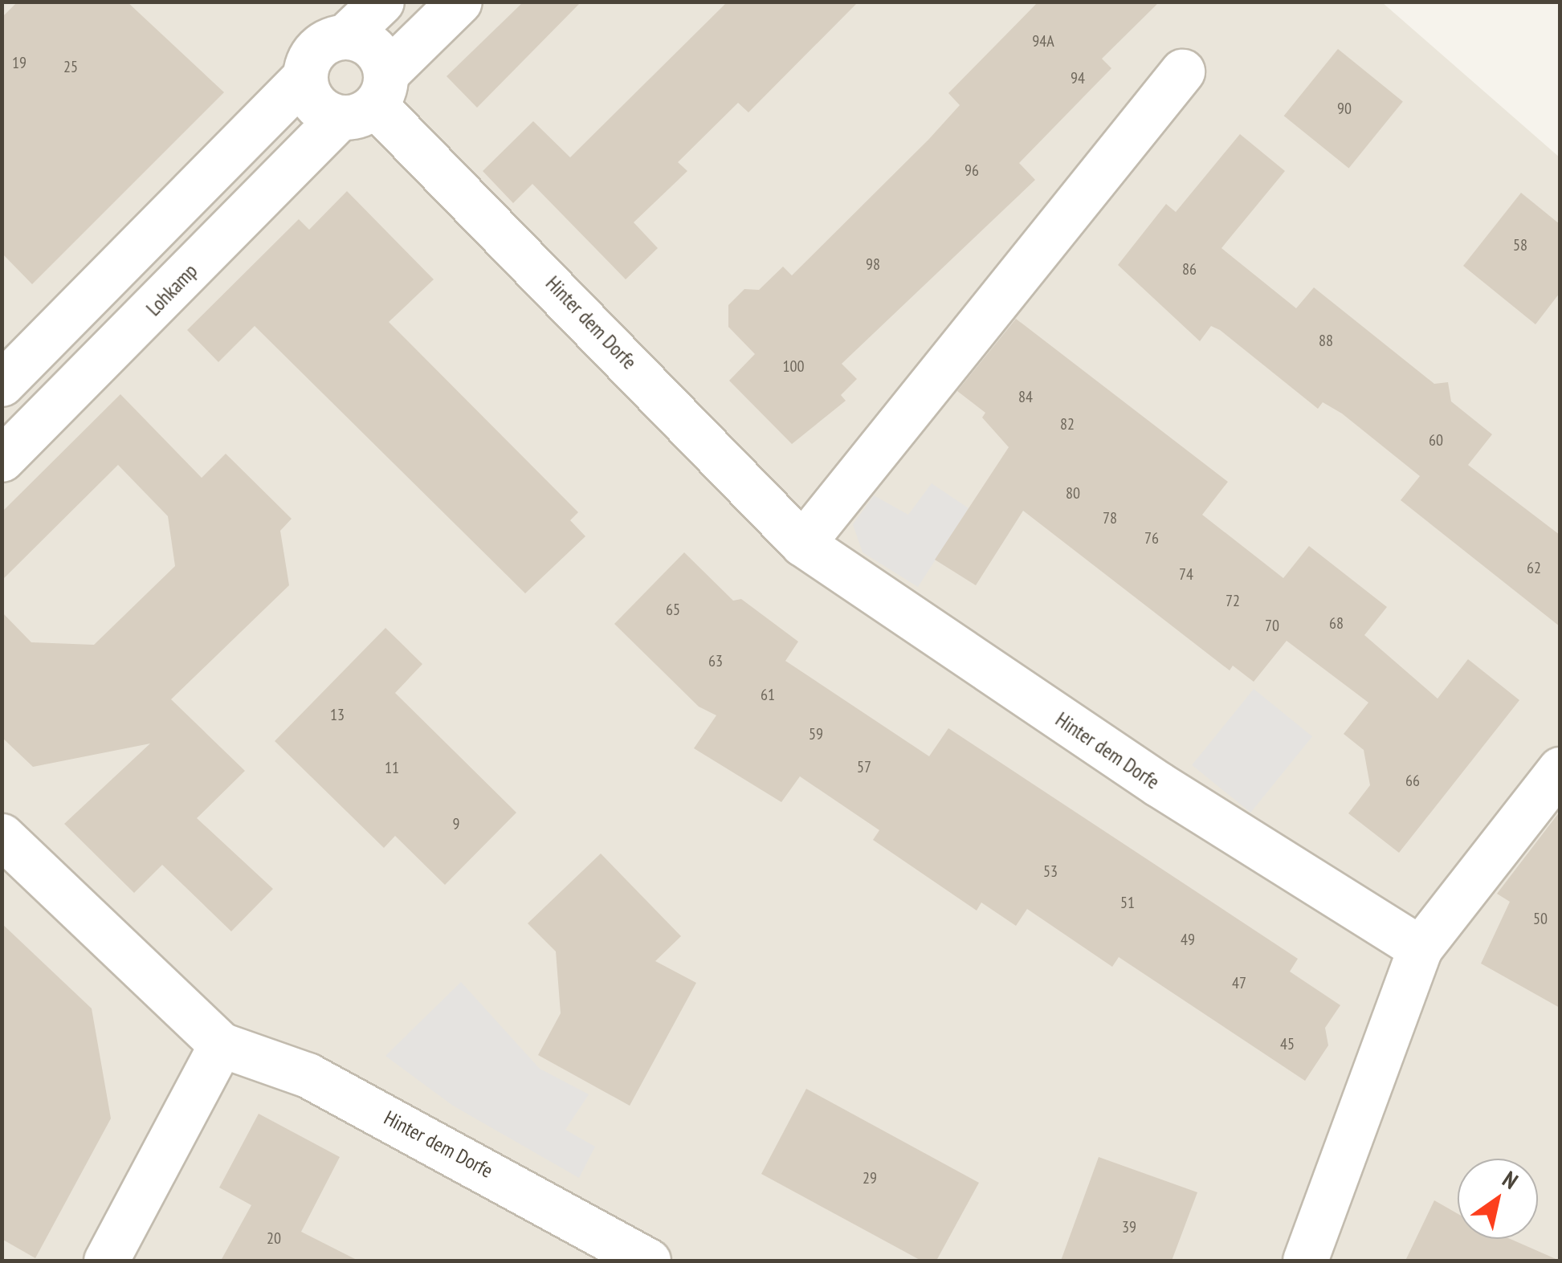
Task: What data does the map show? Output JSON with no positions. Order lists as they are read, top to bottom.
{
  "streets": {
    "street": ["Lohkamp", "Hinter dem Dorfe"]
  },
  "crossings": [
    ["Lohkamp", "Hinter dem Dorfe"]
  ],
  "house_numbers": [
    "94A",
    "19",
    "25",
    "94",
    "90",
    "96",
    "58",
    "98",
    "86",
    "88",
    "100",
    "84",
    "82",
    "60",
    "80",
    "78",
    "76",
    "62",
    "74",
    "72",
    "65",
    "68",
    "70",
    "63",
    "61",
    "13",
    "59",
    "57",
    "11",
    "66",
    "9",
    "53",
    "51",
    "50",
    "49",
    "47",
    "45",
    "29",
    "39",
    "20"
  ],
  "north": "top right"
}
